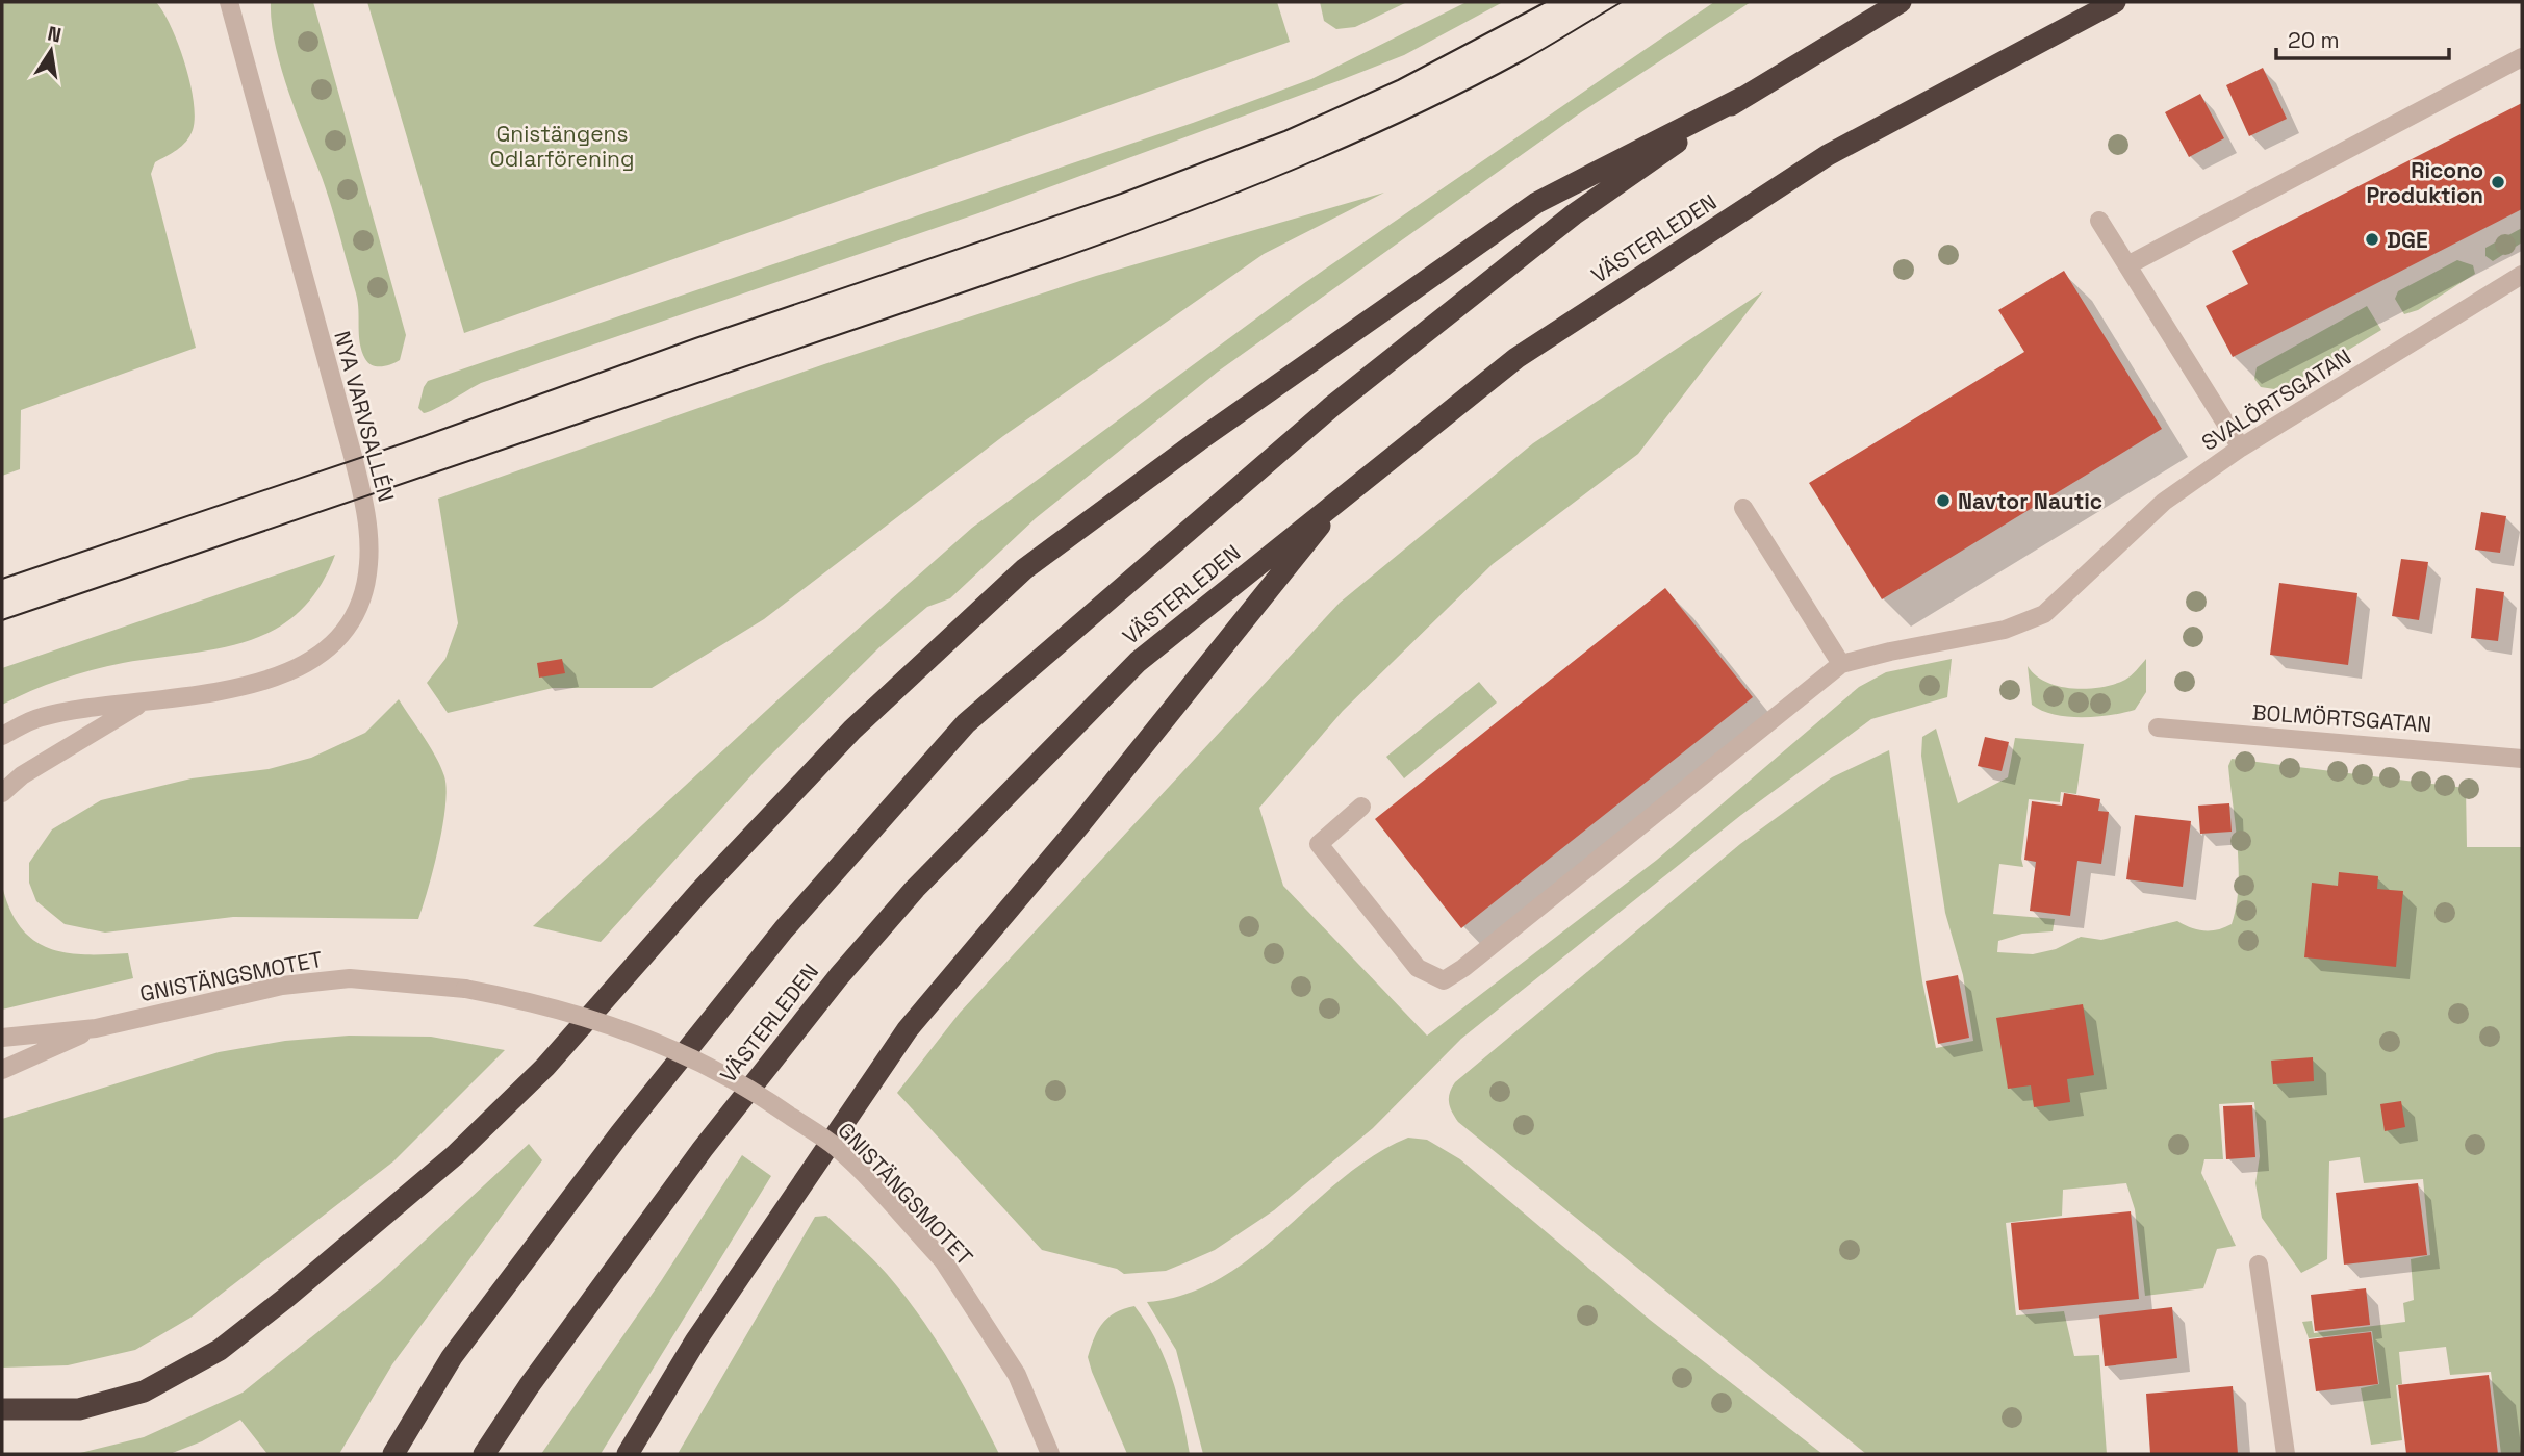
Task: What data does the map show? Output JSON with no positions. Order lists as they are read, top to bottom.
{
  "streets": {
    "highway": ["VÄSTERLEDEN"],
    "street": [
      "SVALÖRTSGATAN",
      "NYA VARVSALLÉN",
      "BOLMÖRTSGATAN",
      "GNISTÄNGSMOTET"
    ]
  },
  "parks": ["Gnistängens Odlarförening"],
  "places": ["Ricono Produktion", "DGE", "Navtor Nautic"],
  "scale_bar": "20 m",
  "north": "top"
}
